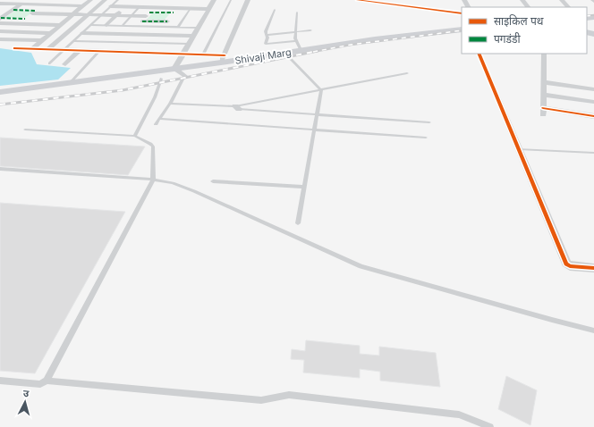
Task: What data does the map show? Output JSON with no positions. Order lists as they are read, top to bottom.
{
  "streets": {
    "main road": ["Shivaji Marg"]
  },
  "legend": ["साइकिल पथ", "पगडंडी"],
  "north": "top"
}
